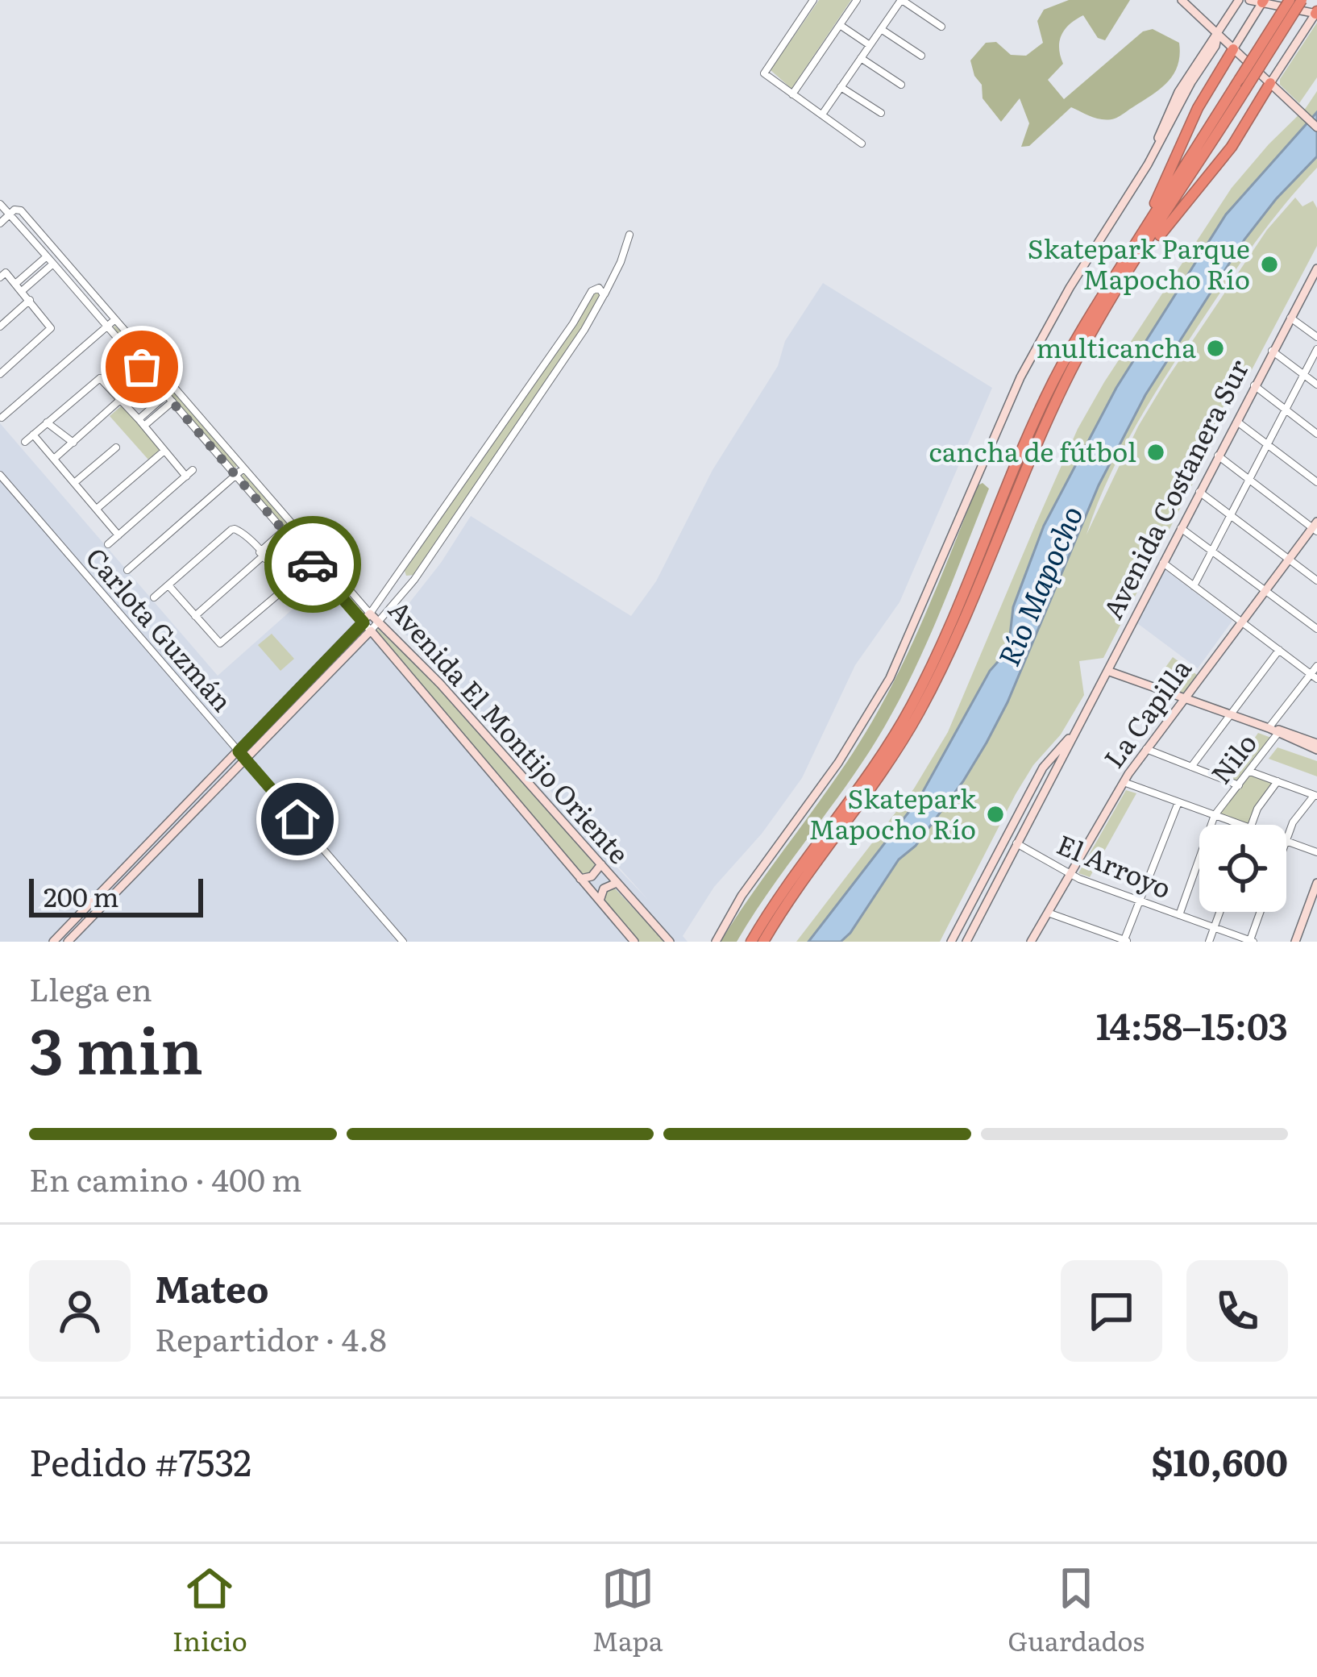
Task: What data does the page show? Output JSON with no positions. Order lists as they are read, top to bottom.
{
  "streets": {
    "street": [
      "Avenida Costanera Sur",
      "Carlota Guzmán",
      "La Capilla",
      "Avenida El Montijo Oriente",
      "Nilo",
      "El Arroyo"
    ]
  },
  "crossings": [
    ["Avenida Costanera Sur", "El Arroyo"],
    ["La Capilla", "El Arroyo"],
    ["Nilo", "El Arroyo"]
  ],
  "water": ["Río Mapocho"],
  "places": [
    "Skatepark Parque Mapocho Río",
    "multicancha",
    "cancha de fútbol",
    "Skatepark Mapocho Río"
  ],
  "scale_bar": "200 m",
  "page": {
    "scale": "200 m",
    "heading": ["3 min", "Llega en", "14:58–15:03"],
    "panel": [
      "Mateo",
      "Repartidor · 4.8",
      "Pedido #7532",
      "$10,600"
    ],
    "bar": "En camino · 400 m",
    "tabs": ["Inicio", "Mapa", "Guardados"]
  }
}
